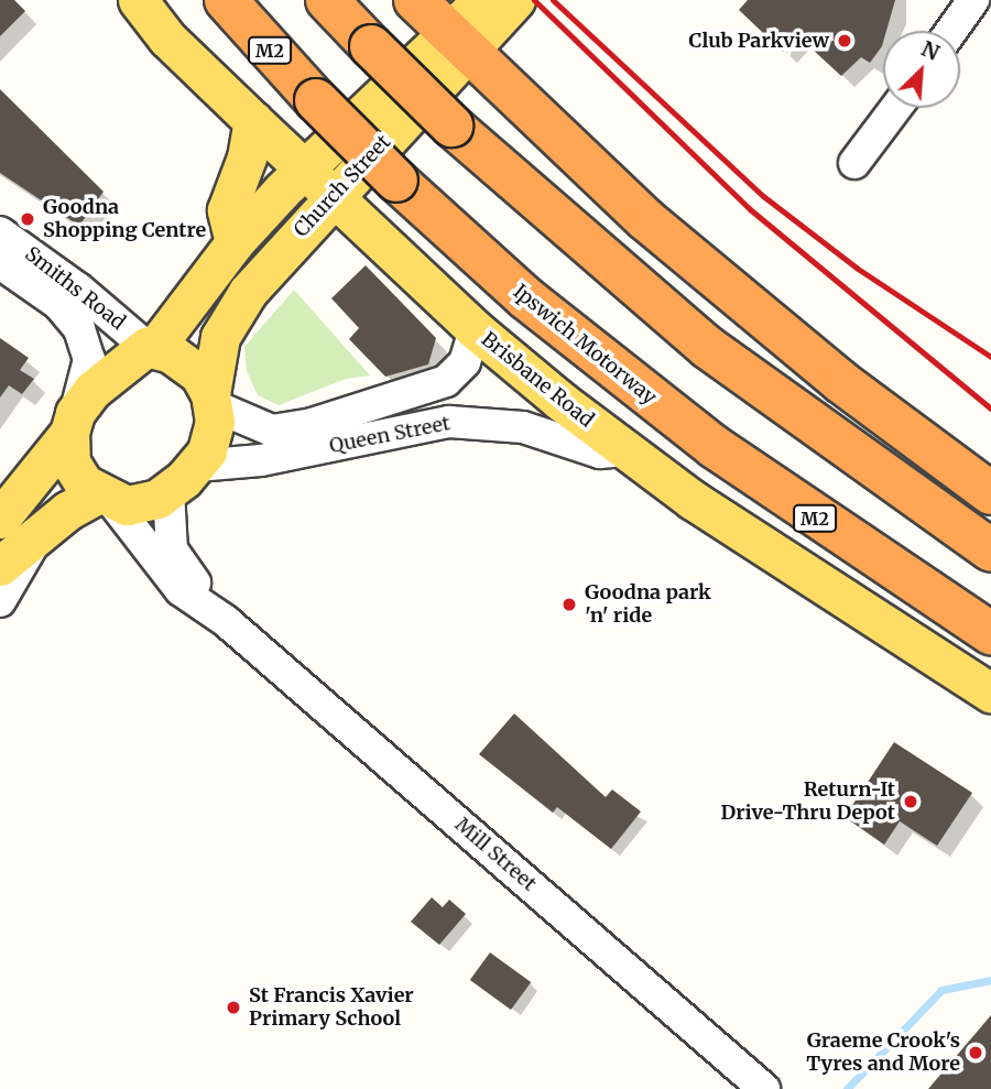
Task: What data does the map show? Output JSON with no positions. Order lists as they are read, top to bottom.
{
  "streets": {
    "highway": ["M2", "Ipswich Motorway"],
    "main road": ["Church Street", "Brisbane Road"],
    "street": ["Smiths Road", "Queen Street", "Mill Street"]
  },
  "crossings": [
    ["Church Street", "Smiths Road"],
    ["Church Street", "Brisbane Road"],
    ["Church Street", "Queen Street"],
    ["Church Street", "Mill Street"],
    ["Smiths Road", "Queen Street"],
    ["Smiths Road", "Mill Street"],
    ["Brisbane Road", "Queen Street"],
    ["Queen Street", "Mill Street"]
  ],
  "places": [
    "Club Parkview",
    "Goodna Shopping Centre",
    "Goodna park 'n' ride",
    "Return-It Drive-Thru Depot",
    "St Francis Xavier Primary School",
    "Graeme Crook's Tyres and More"
  ],
  "north": "top right"
}
